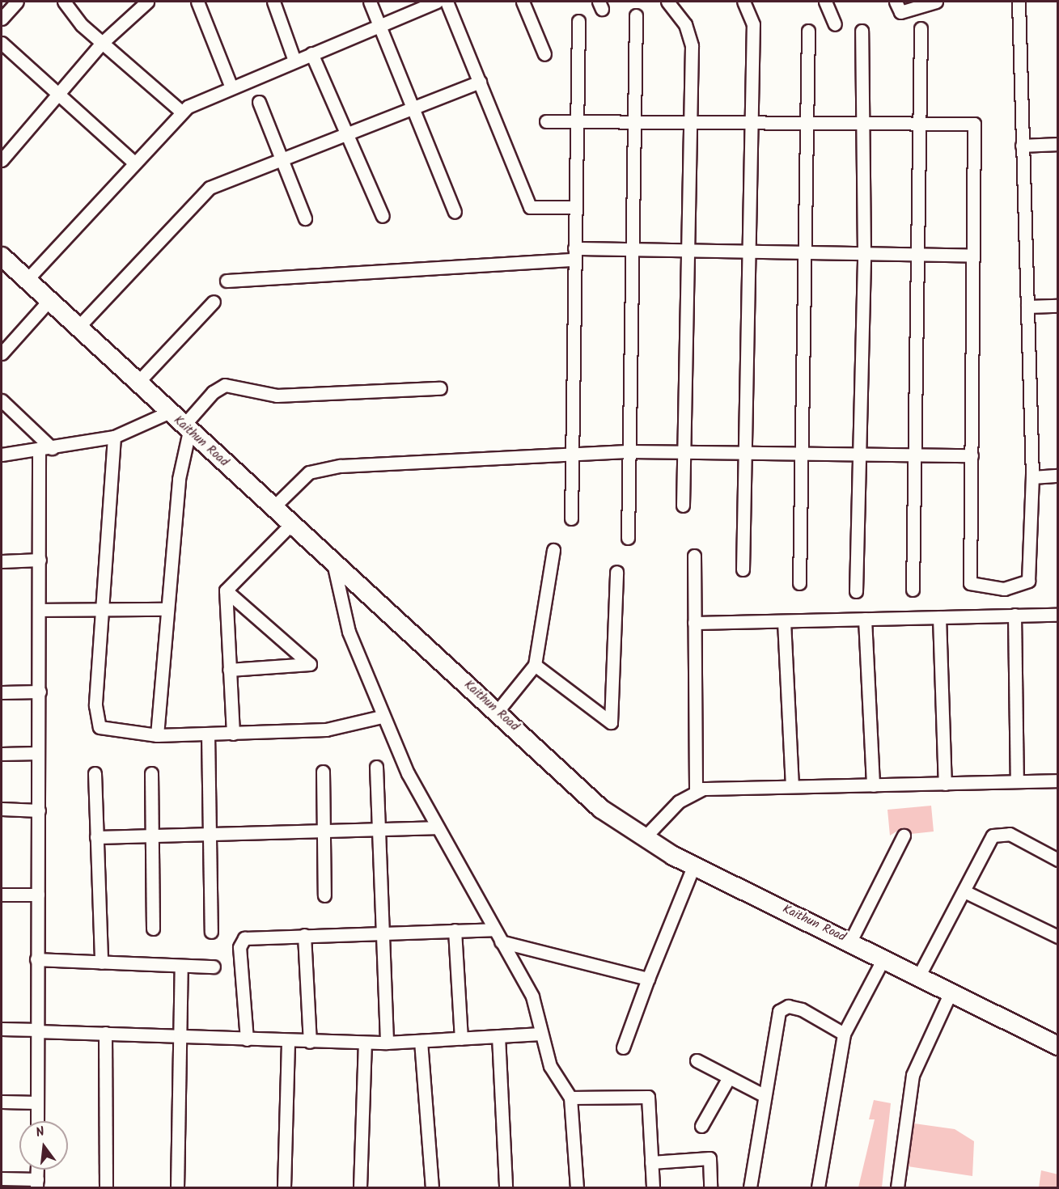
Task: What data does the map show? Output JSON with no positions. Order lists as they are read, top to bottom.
{
  "streets": {
    "street": ["Kaithun Road"]
  },
  "north": "top"
}
